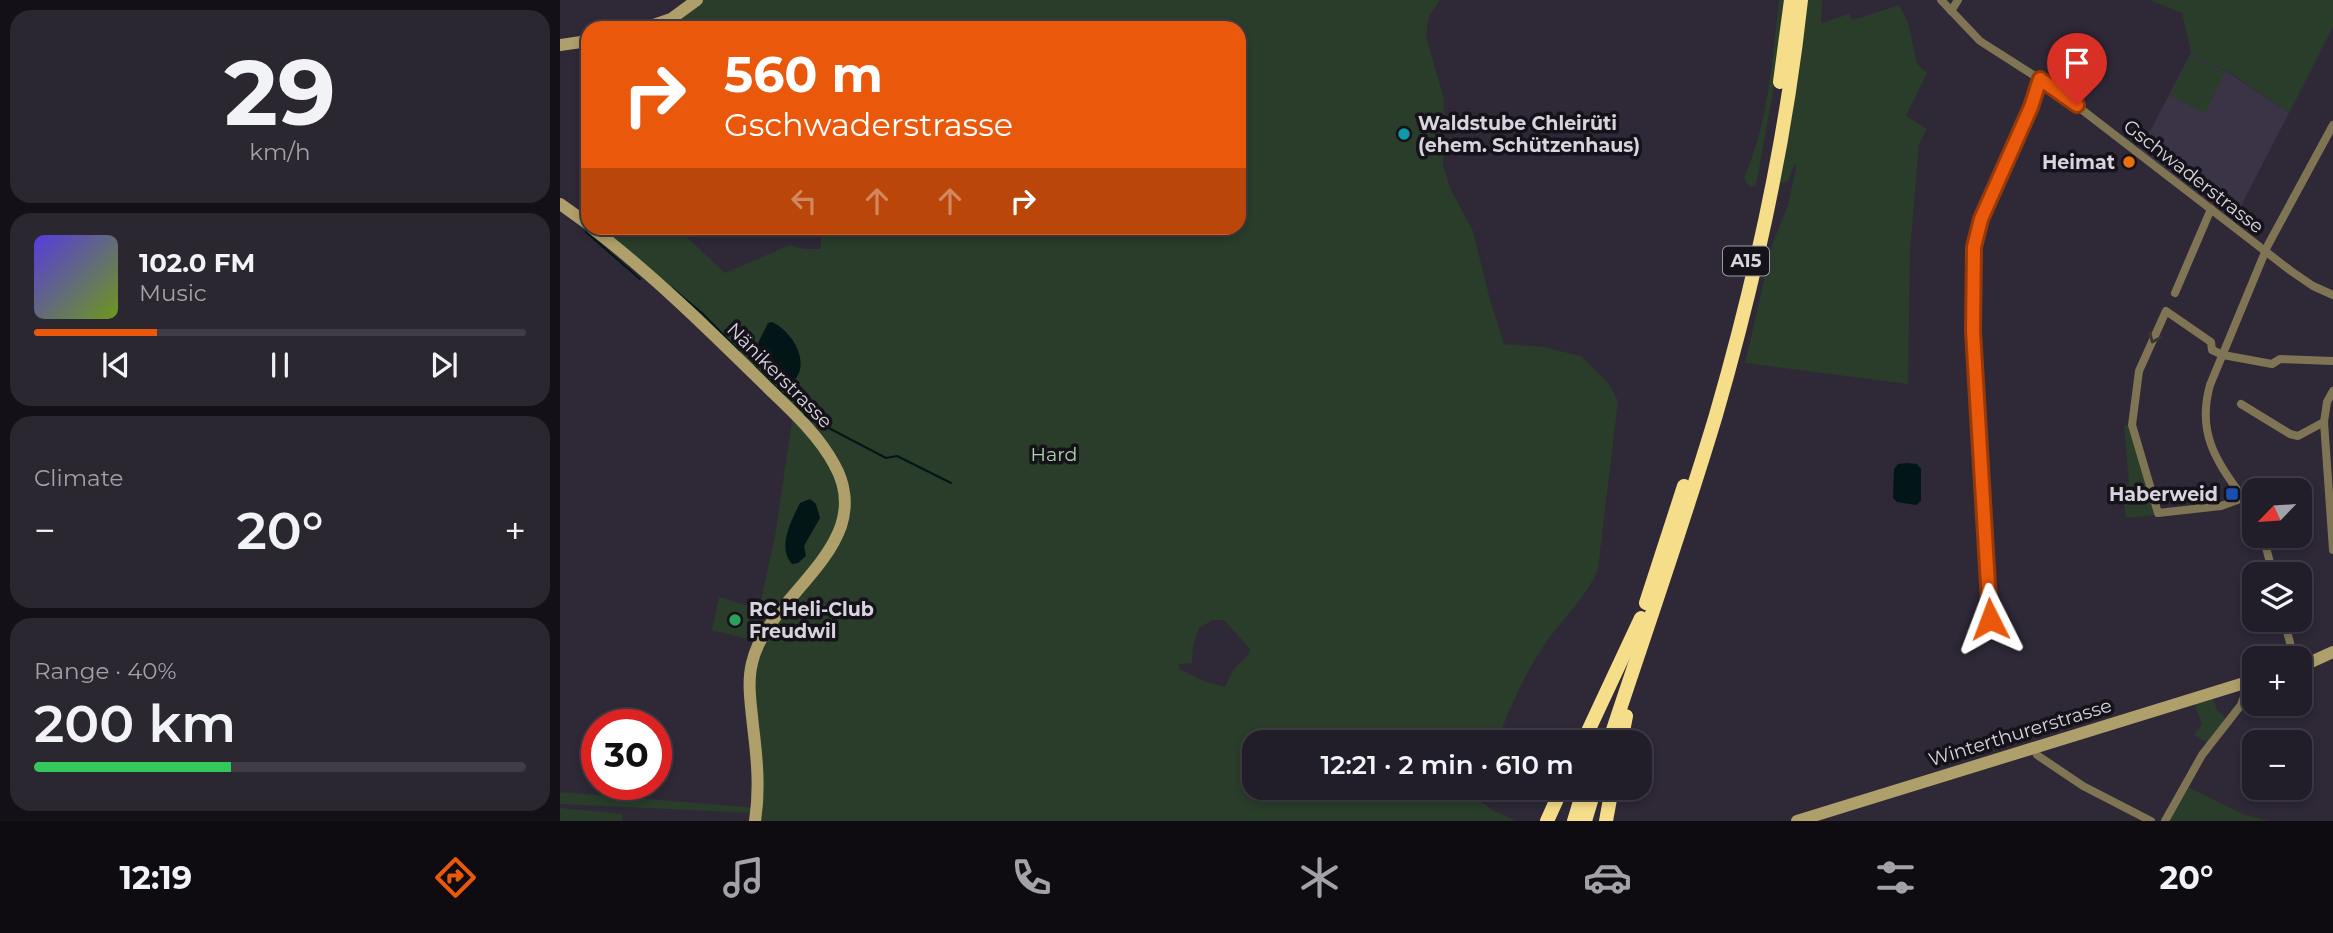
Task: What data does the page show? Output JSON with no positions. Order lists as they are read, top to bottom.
{
  "streets": {
    "highway": ["A15"],
    "street": ["Gschwaderstrasse", "Nänikerstrasse", "Winterthurerstrasse"]
  },
  "parks": ["Hard"],
  "places": {
    "other": ["Waldstube Chleirüti (ehem. Schützenhaus)", "Heimat", "RC Heli-Club Freudwil"],
    "transit": ["Haberweid"]
  },
  "north": "bottom left",
  "page": {
    "tile": [
      ["29", "km/h"],
      "Climate",
      ["Range · 40%", "200 km"]
    ],
    "turn": ["560 m", "Gschwaderstrasse"],
    "song": ["102.0 FM", "Music"],
    "map_buttons": ["+", "−"],
    "heat": ["−", "20°", "+"],
    "limit": "30",
    "trip": "12:21 · 2 min · 610 m",
    "tabs": ["12:19", "20°"]
  }
}
